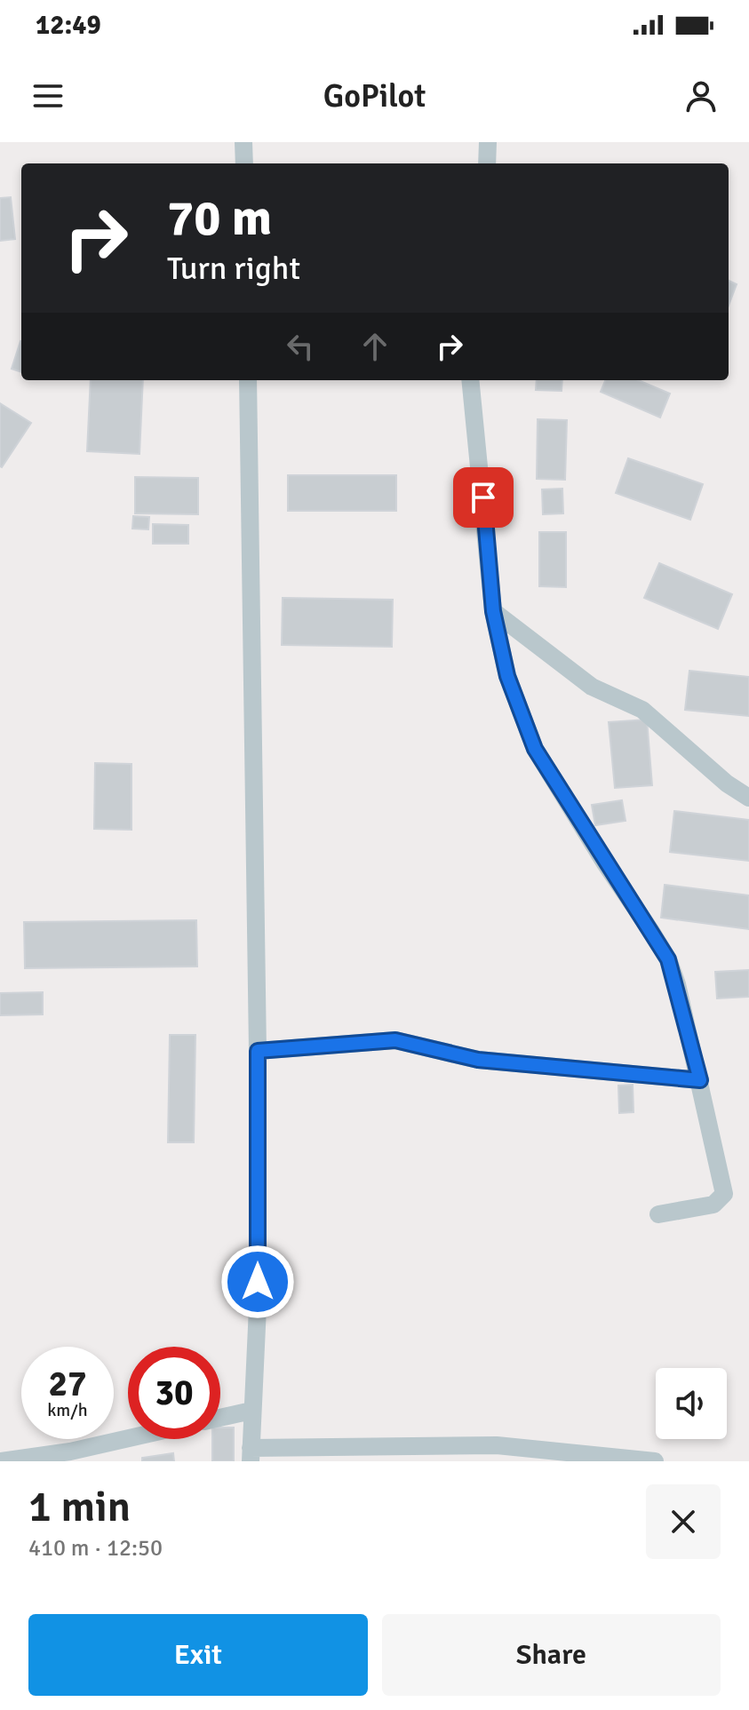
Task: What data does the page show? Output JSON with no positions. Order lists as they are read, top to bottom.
{
  "page": {
    "status": "12:49",
    "header": "GoPilot",
    "turn": ["70 m", "Turn right"],
    "speed": "27 km/h",
    "limit": "30",
    "heading": ["1 min", "410 m · 12:50"],
    "buttons": ["Exit", "Share"]
  }
}
